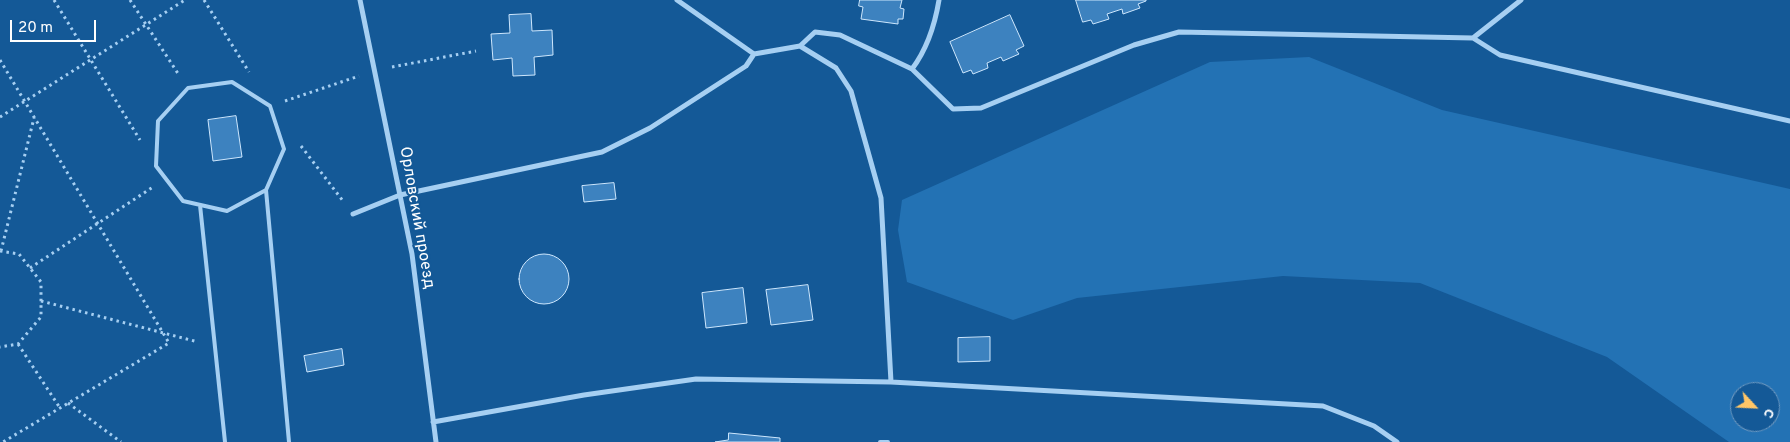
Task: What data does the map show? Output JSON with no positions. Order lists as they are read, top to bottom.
{
  "streets": {
    "street": ["Орловский проезд"]
  },
  "scale_bar": "20 m",
  "north": "bottom right"
}
